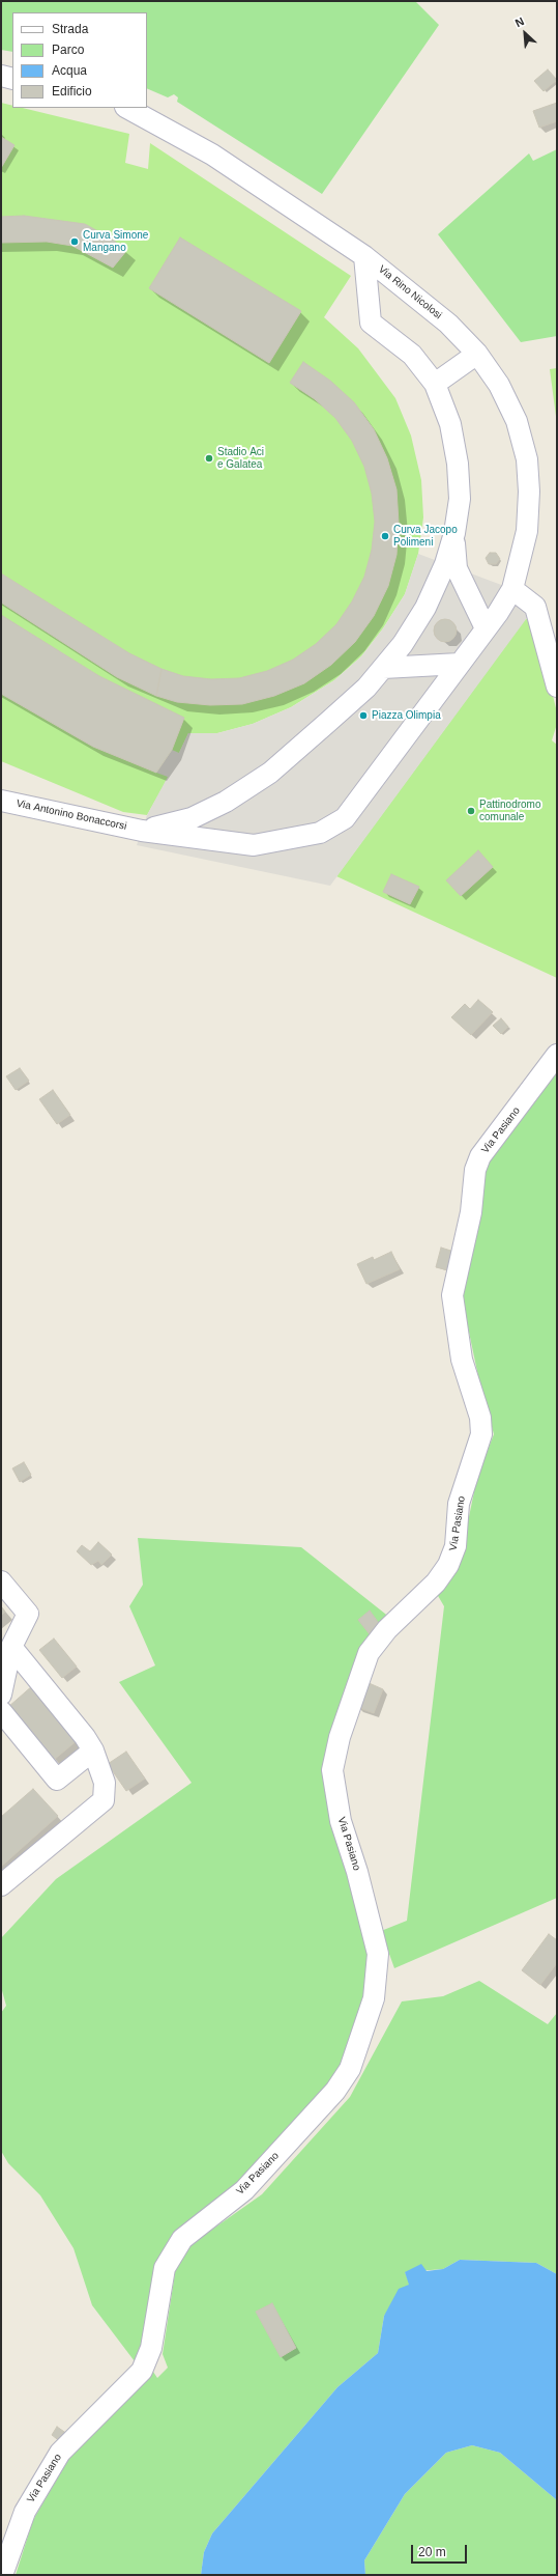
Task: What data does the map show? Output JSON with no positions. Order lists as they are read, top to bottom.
{
  "streets": {
    "street": ["Via Rino Nicolosi", "Via Antonino Bonaccorsi", "Via Pasiano"]
  },
  "crossings": [
    ["Via Rino Nicolosi", "Via Antonino Bonaccorsi"]
  ],
  "places": [
    "Curva Simone Mangano",
    "Stadio Aci e Galatea",
    "Curva Jacopo Polimeni",
    "Piazza Olimpia",
    "Pattinodromo comunale"
  ],
  "legend": [
    "Strada",
    "Parco",
    "Acqua",
    "Edificio"
  ],
  "scale_bar": "20 m",
  "north": "top left"
}
